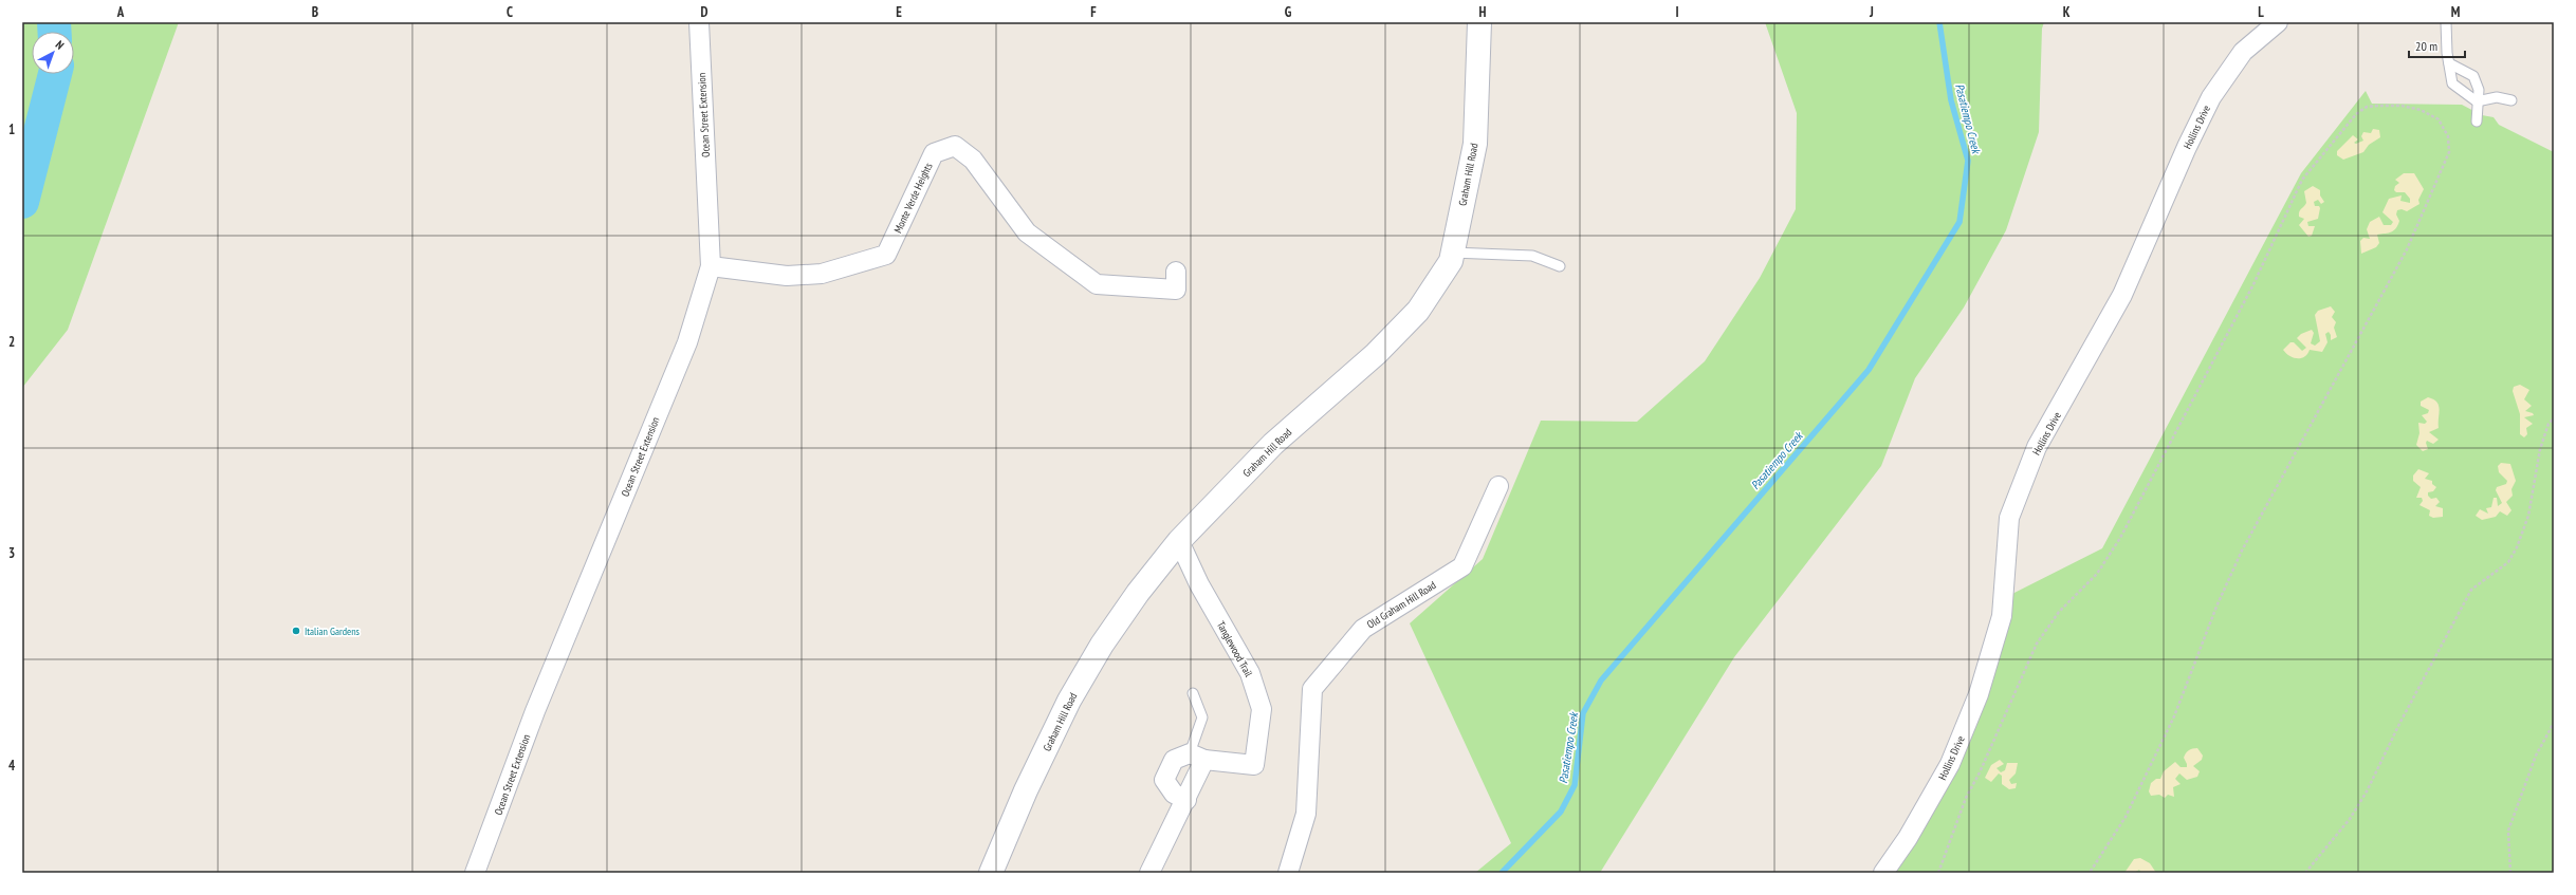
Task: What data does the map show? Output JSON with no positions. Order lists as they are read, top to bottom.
{
  "streets": {
    "main road": ["Graham Hill Road"],
    "street": [
      "Ocean Street Extension",
      "Hollins Drive",
      "Monte Verde Heights",
      "Old Graham Hill Road",
      "Tanglewood Trail"
    ]
  },
  "crossings": [
    ["Ocean Street Extension", "Monte Verde Heights"],
    ["Graham Hill Road", "Tanglewood Trail"]
  ],
  "water": ["Pasatiempo Creek"],
  "places": ["Italian Gardens"],
  "scale_bar": "20 m",
  "north": "top right",
  "grid": {
    "columns": [
      "A",
      "B",
      "C",
      "D",
      "E",
      "F",
      "G",
      "H",
      "I",
      "J",
      "K",
      "L",
      "M"
    ],
    "rows": [
      "1",
      "2",
      "3",
      "4"
    ]
  }
}
